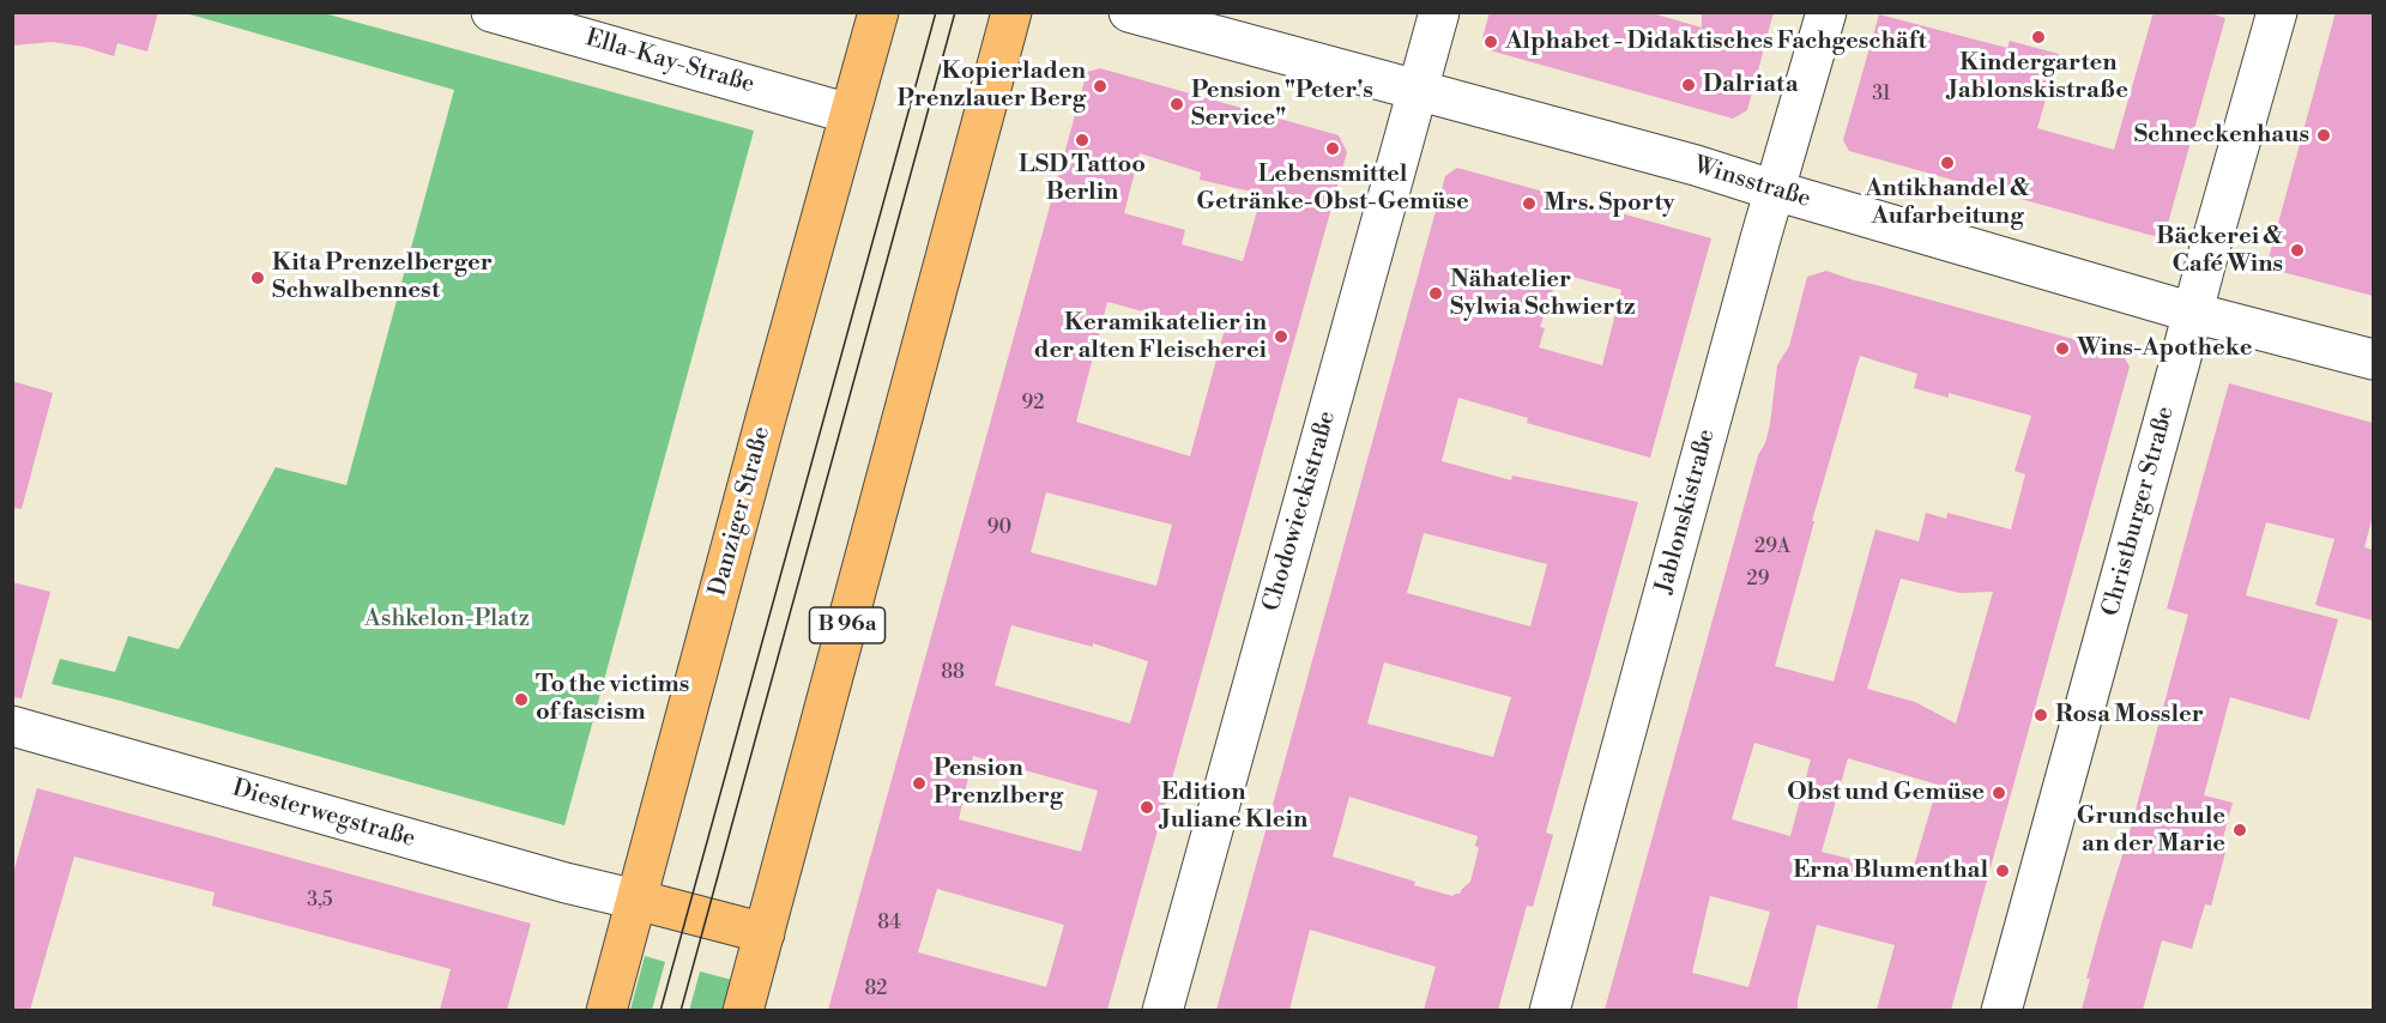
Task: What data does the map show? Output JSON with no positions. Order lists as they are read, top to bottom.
{
  "streets": {
    "main road": ["Danziger Straße", "B 96a"],
    "street": [
      "Ella-Kay-Straße",
      "Winsstraße",
      "Chodowieckistraße",
      "Jablonskistraße",
      "Christburger Straße",
      "Diesterwegstraße"
    ]
  },
  "crossings": [
    ["Ella-Kay-Straße", "Danziger Straße"],
    ["Winsstraße", "Chodowieckistraße"],
    ["Winsstraße", "Jablonskistraße"],
    ["Winsstraße", "Christburger Straße"],
    ["Danziger Straße", "Diesterwegstraße"]
  ],
  "parks": ["Ashkelon-Platz"],
  "places": [
    "Kindergarten Jablonskistraße",
    "Alphabet - Didaktisches Fachgeschäft",
    "Dalriata",
    "Kopierladen Prenzlauer Berg",
    "Pension \"Peter's Service\"",
    "Schneckenhaus",
    "LSD Tattoo Berlin",
    "Lebensmittel Getränke-Obst-Gemüse",
    "Antikhandel & Aufarbeitung",
    "Mrs. Sporty",
    "Bäckerei & Café Wins",
    "Kita Prenzelberger Schwalbennest",
    "Nähatelier Sylwia Schwiertz",
    "Keramikatelier in der alten Fleischerei",
    "Wins-Apotheke",
    "To the victims of fascism",
    "Rosa Mossler",
    "Pension Prenzlberg",
    "Obst und Gemüse",
    "Edition Juliane Klein",
    "Grundschule an der Marie",
    "Erna Blumenthal"
  ],
  "house_numbers": [
    "31",
    "92",
    "90",
    "29A",
    "29",
    "88",
    "3,5",
    "84",
    "82"
  ]
}
